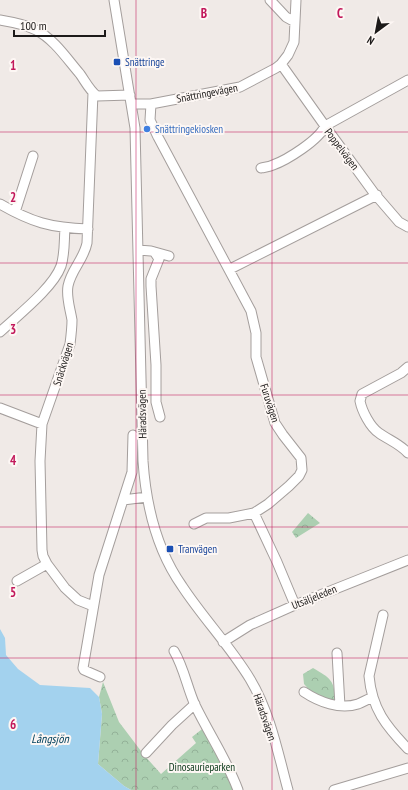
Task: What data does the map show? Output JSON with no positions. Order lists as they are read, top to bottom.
{
  "streets": {
    "street": [
      "Snättringevägen",
      "Poppelvägen",
      "Snäckvägen",
      "Furuvägen",
      "Häradsvägen",
      "Utsäljeleden"
    ]
  },
  "crossings": [
    ["Snättringevägen", "Poppelvägen"],
    ["Snättringevägen", "Snäckvägen"],
    ["Snättringevägen", "Furuvägen"],
    ["Snättringevägen", "Häradsvägen"],
    ["Häradsvägen", "Utsäljeleden"]
  ],
  "water": ["Långsjön"],
  "parks": ["Dinosaurieparken"],
  "places": {
    "transit": ["Snättringe", "Tranvägen"],
    "other": ["Snättringekiosken"]
  },
  "scale_bar": "100 m",
  "north": "bottom left",
  "grid": {
    "columns": ["B", "C"],
    "rows": [
      "1",
      "2",
      "3",
      "4",
      "5",
      "6"
    ]
  }
}
